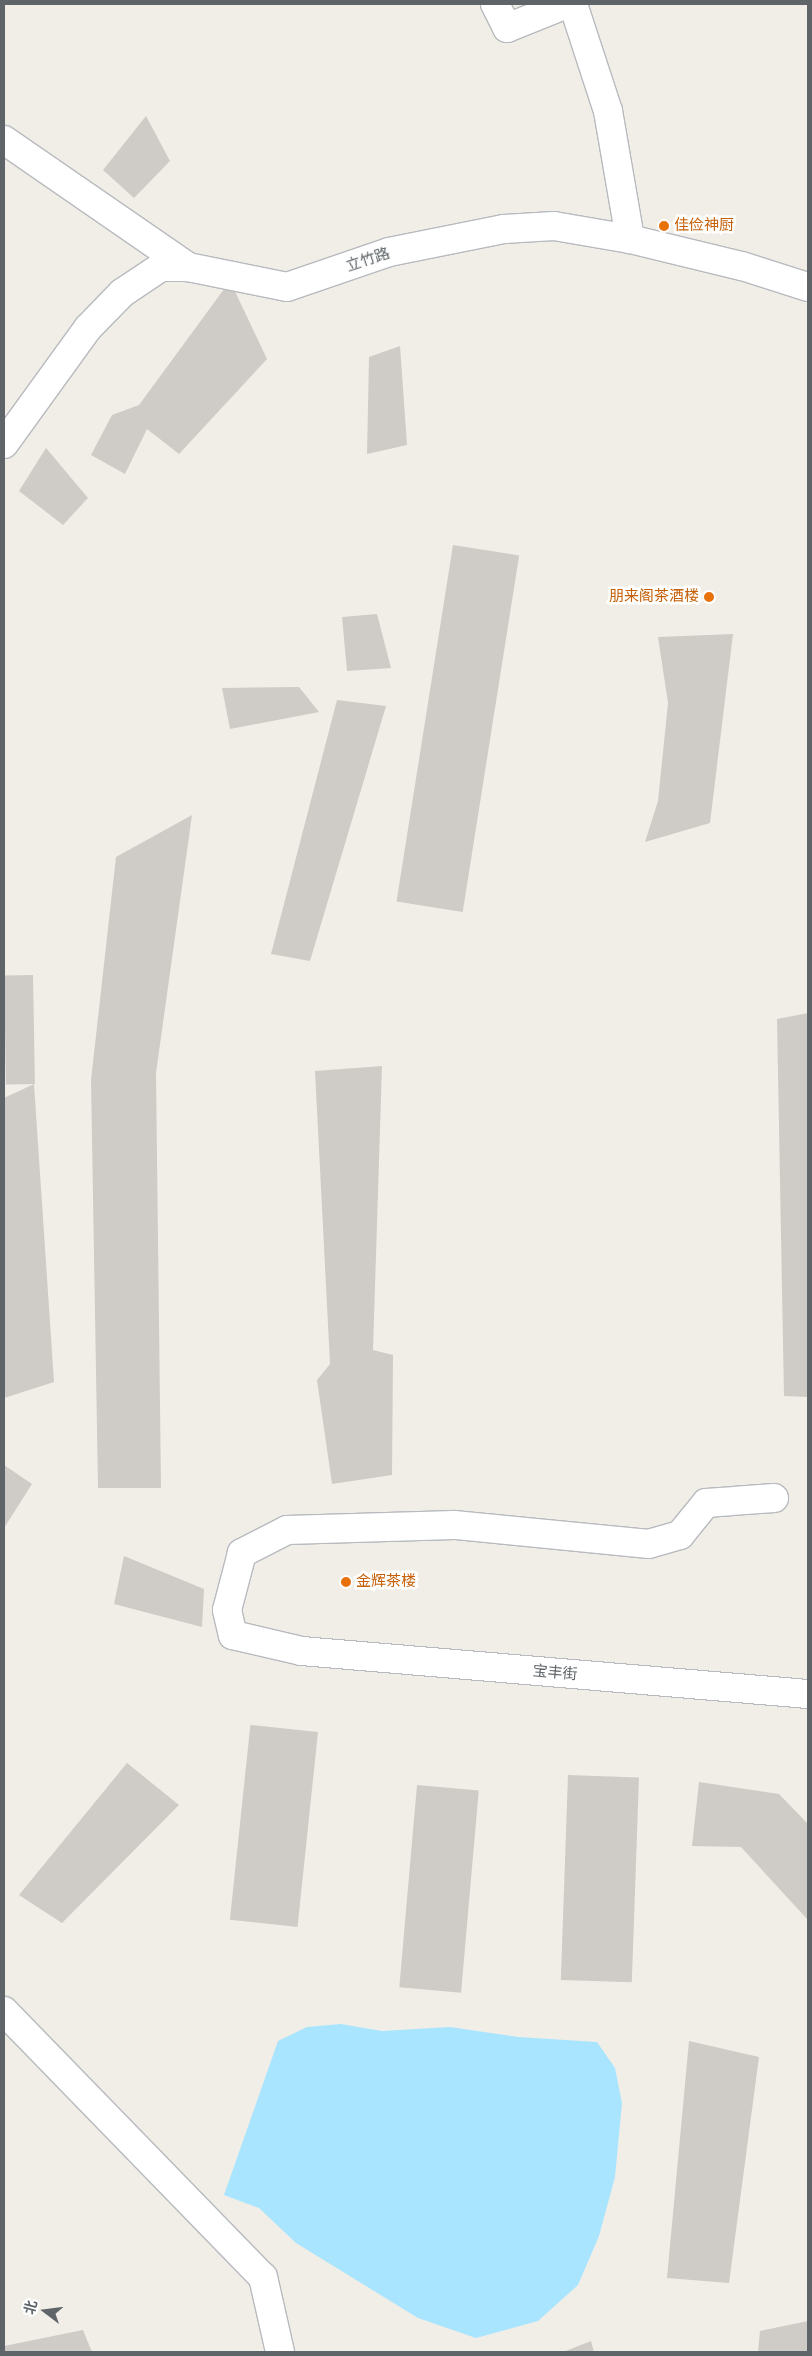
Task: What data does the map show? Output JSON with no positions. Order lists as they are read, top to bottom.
{
  "streets": {
    "street": ["立竹路", "宝丰街"]
  },
  "places": ["佳俭神厨", "朋来阁茶酒楼", "金辉茶楼"],
  "north": "left"
}
